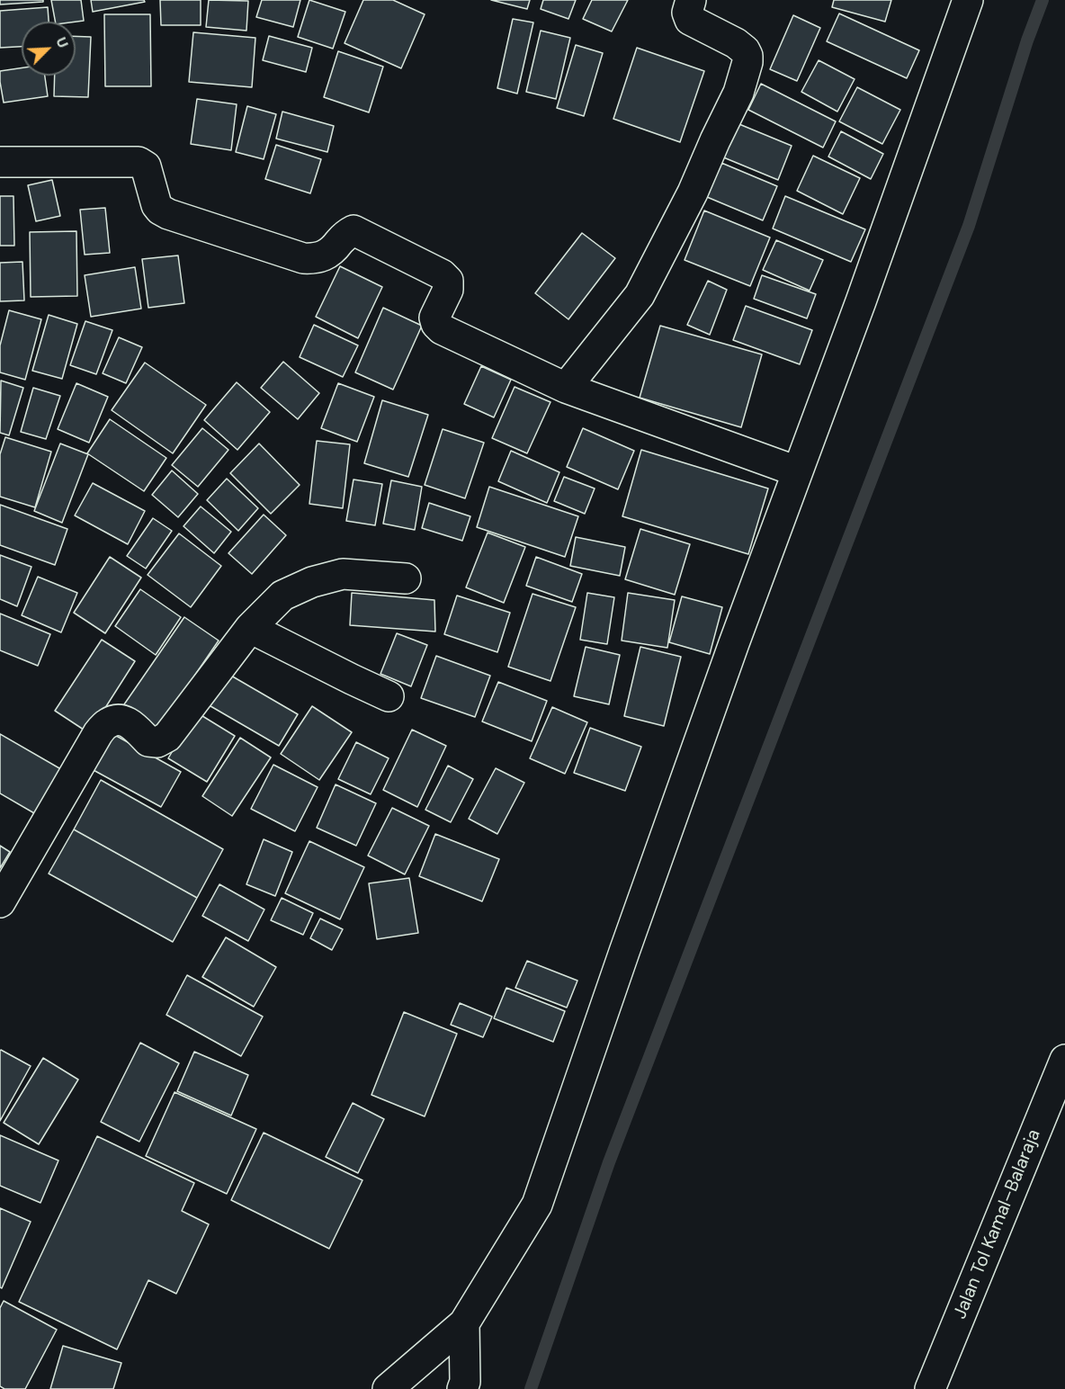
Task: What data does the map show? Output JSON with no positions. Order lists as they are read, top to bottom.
{
  "streets": {
    "main road": ["Jalan Tol Kamal–Balaraja"]
  },
  "north": "top right"
}
